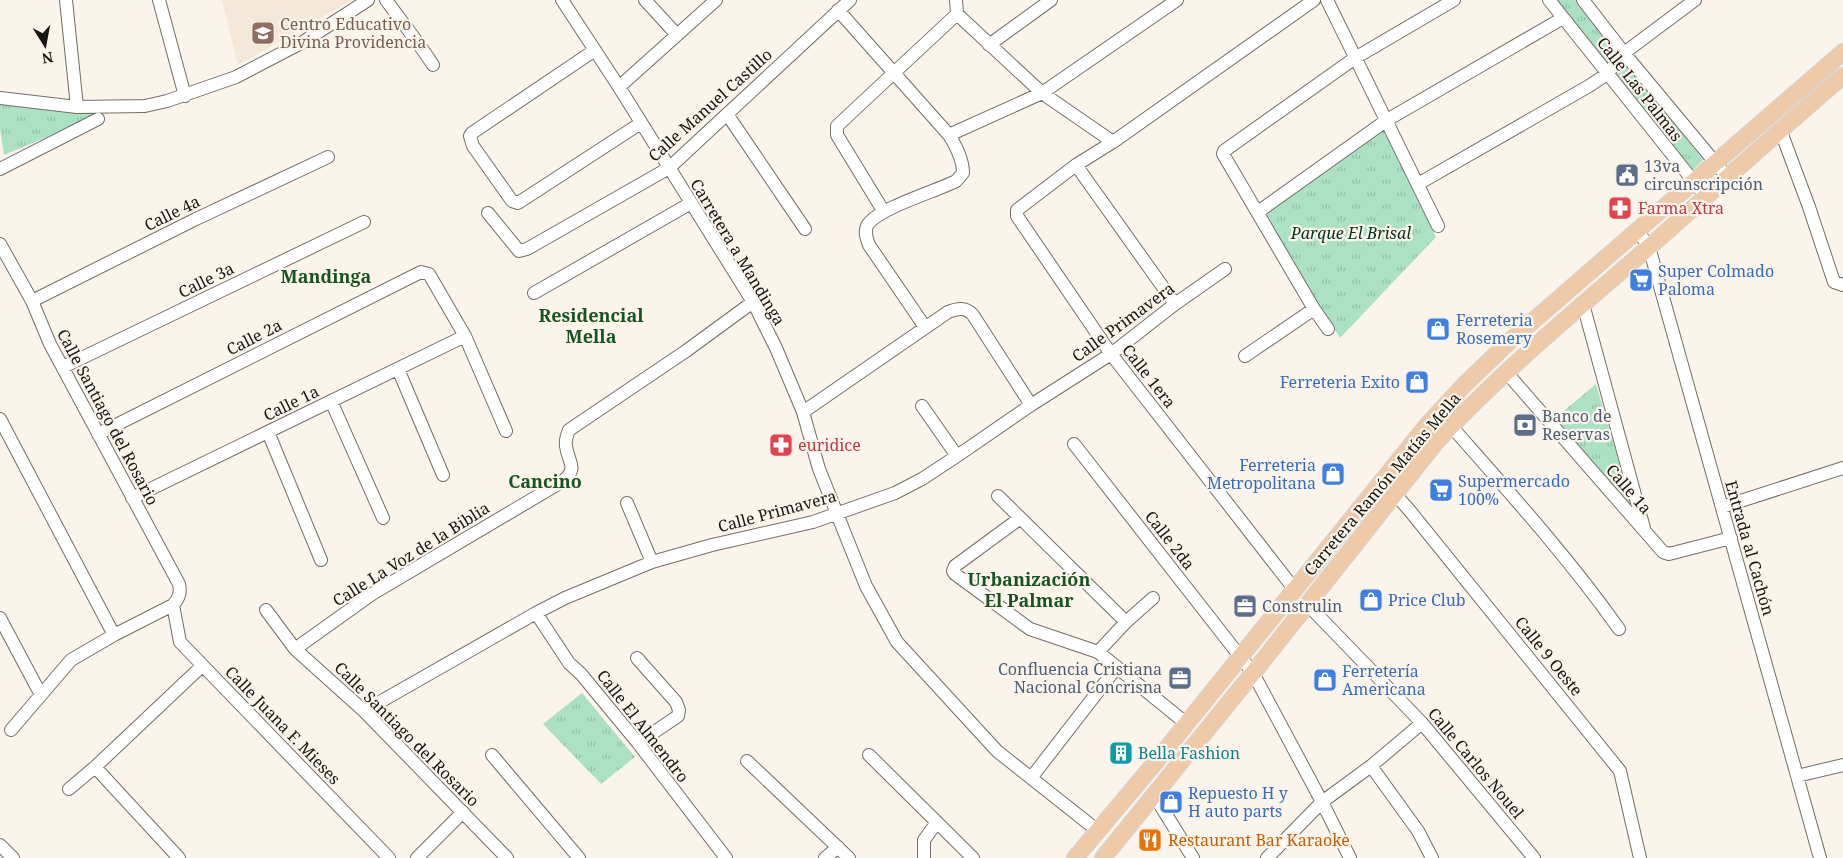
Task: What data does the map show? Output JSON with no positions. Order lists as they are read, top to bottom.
{
  "streets": {
    "main road": ["Carretera Ramón Matías Mella"],
    "street": [
      "Calle Las Palmas",
      "Calle Manuel Castillo",
      "Calle 4a",
      "Carretera a Mandinga",
      "Calle 3a",
      "Calle Primavera",
      "Calle 2a",
      "Calle 1era",
      "Calle 1a",
      "Calle Santiago del Rosario",
      "Calle 2da",
      "Entrada al Cachón",
      "Calle La Voz de la Biblia",
      "Calle 9 Oeste",
      "Calle Juana F. Mieses",
      "Calle El Almendro",
      "Calle Carlos Nouel"
    ]
  },
  "crossings": [
    ["Calle Las Palmas", "Carretera Ramón Matías Mella"],
    ["Calle Manuel Castillo", "Carretera a Mandinga"],
    ["Calle 4a", "Calle Santiago del Rosario"],
    ["Carretera a Mandinga", "Calle Primavera"],
    ["Carretera a Mandinga", "Carretera Ramón Matías Mella"],
    ["Carretera a Mandinga", "Calle La Voz de la Biblia"],
    ["Calle 3a", "Calle Santiago del Rosario"],
    ["Calle Primavera", "Calle 1era"],
    ["Calle Primavera", "Calle Santiago del Rosario"],
    ["Calle Primavera", "Calle El Almendro"],
    ["Calle 2a", "Calle 1a"],
    ["Calle 2a", "Calle Santiago del Rosario"],
    ["Calle 1era", "Carretera Ramón Matías Mella"],
    ["Calle 1a", "Calle Santiago del Rosario"],
    ["Calle 1a", "Carretera Ramón Matías Mella"],
    ["Calle 1a", "Entrada al Cachón"],
    ["Calle Santiago del Rosario", "Calle La Voz de la Biblia"],
    ["Calle Santiago del Rosario", "Calle Juana F. Mieses"],
    ["Carretera Ramón Matías Mella", "Calle 2da"],
    ["Carretera Ramón Matías Mella", "Entrada al Cachón"],
    ["Carretera Ramón Matías Mella", "Calle 9 Oeste"],
    ["Carretera Ramón Matías Mella", "Calle Carlos Nouel"]
  ],
  "districts": [
    "Mandinga",
    "Residencial Mella",
    "Cancino",
    "Urbanización El Palmar"
  ],
  "parks": ["Parque El Brisal"],
  "places": {
    "school or university": ["Centro Educativo Divina Providencia"],
    "public building": ["13va circunscripción"],
    "pharmacy": ["Farma Xtra", "euridice"],
    "supermarket": ["Super Colmado Paloma", "Supermercado 100%"],
    "shop": [
      "Ferreteria Rosemery",
      "Ferreteria Exito",
      "Ferreteria Metropolitana",
      "Price Club",
      "Ferretería Americana",
      "Repuesto H y H auto parts"
    ],
    "bank": ["Banco de Reservas"],
    "office": ["Construlin", "Confluencia Cristiana Nacional Concrisna"],
    "building": ["Bella Fashion"],
    "restaurant": ["Restaurant Bar Karaoke"]
  },
  "north": "bottom"
}
